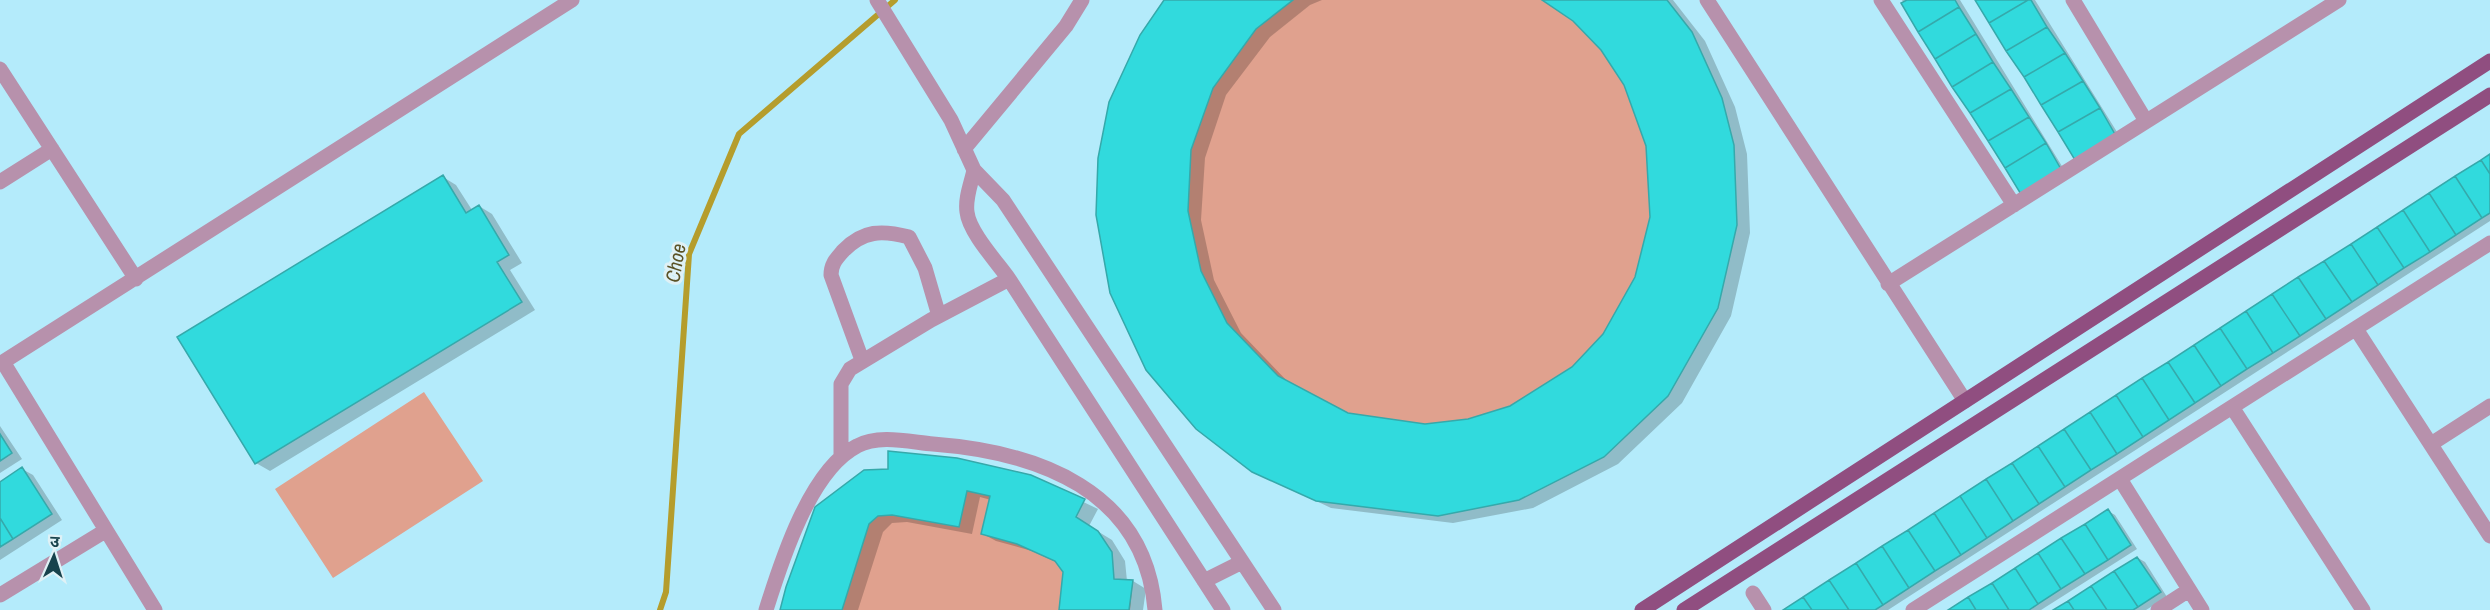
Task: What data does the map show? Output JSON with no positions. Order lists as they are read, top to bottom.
{
  "water": ["Choe"],
  "north": "top"
}
